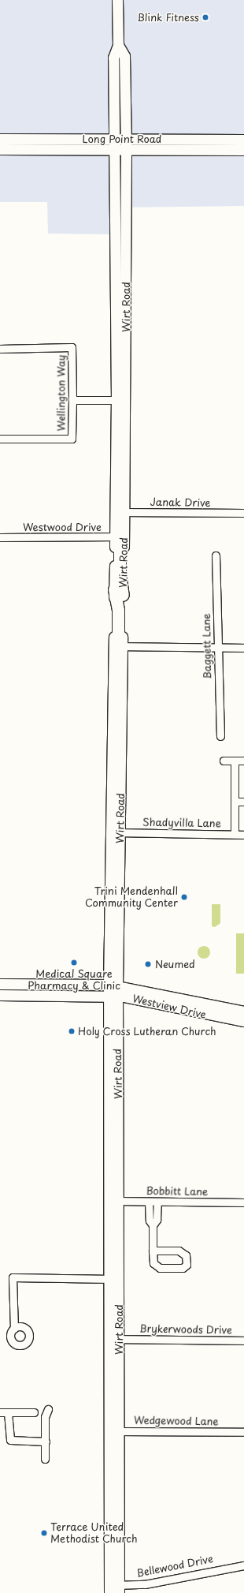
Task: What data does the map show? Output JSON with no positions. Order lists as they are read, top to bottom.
{
  "streets": {
    "main road": ["Long Point Road", "Wirt Road", "Westview Drive"],
    "street": [
      "Wellington Way",
      "Janak Drive",
      "Westwood Drive",
      "Baggett Lane",
      "Shadyvilla Lane",
      "Bobbitt Lane",
      "Brykerwoods Drive",
      "Wedgewood Lane",
      "Bellewood Drive"
    ]
  },
  "crossings": [
    ["Long Point Road", "Wirt Road"],
    ["Wirt Road", "Janak Drive"],
    ["Wirt Road", "Westwood Drive"],
    ["Wirt Road", "Shadyvilla Lane"],
    ["Wirt Road", "Westview Drive"],
    ["Wirt Road", "Bobbitt Lane"],
    ["Wirt Road", "Brykerwoods Drive"],
    ["Wirt Road", "Wedgewood Lane"],
    ["Wirt Road", "Bellewood Drive"]
  ],
  "places": [
    "Blink Fitness",
    "Trini Mendenhall Community Center",
    "Medical Square Pharmacy & Clinic",
    "Neumed",
    "Holy Cross Lutheran Church",
    "Terrace United Methodist Church"
  ]
}
